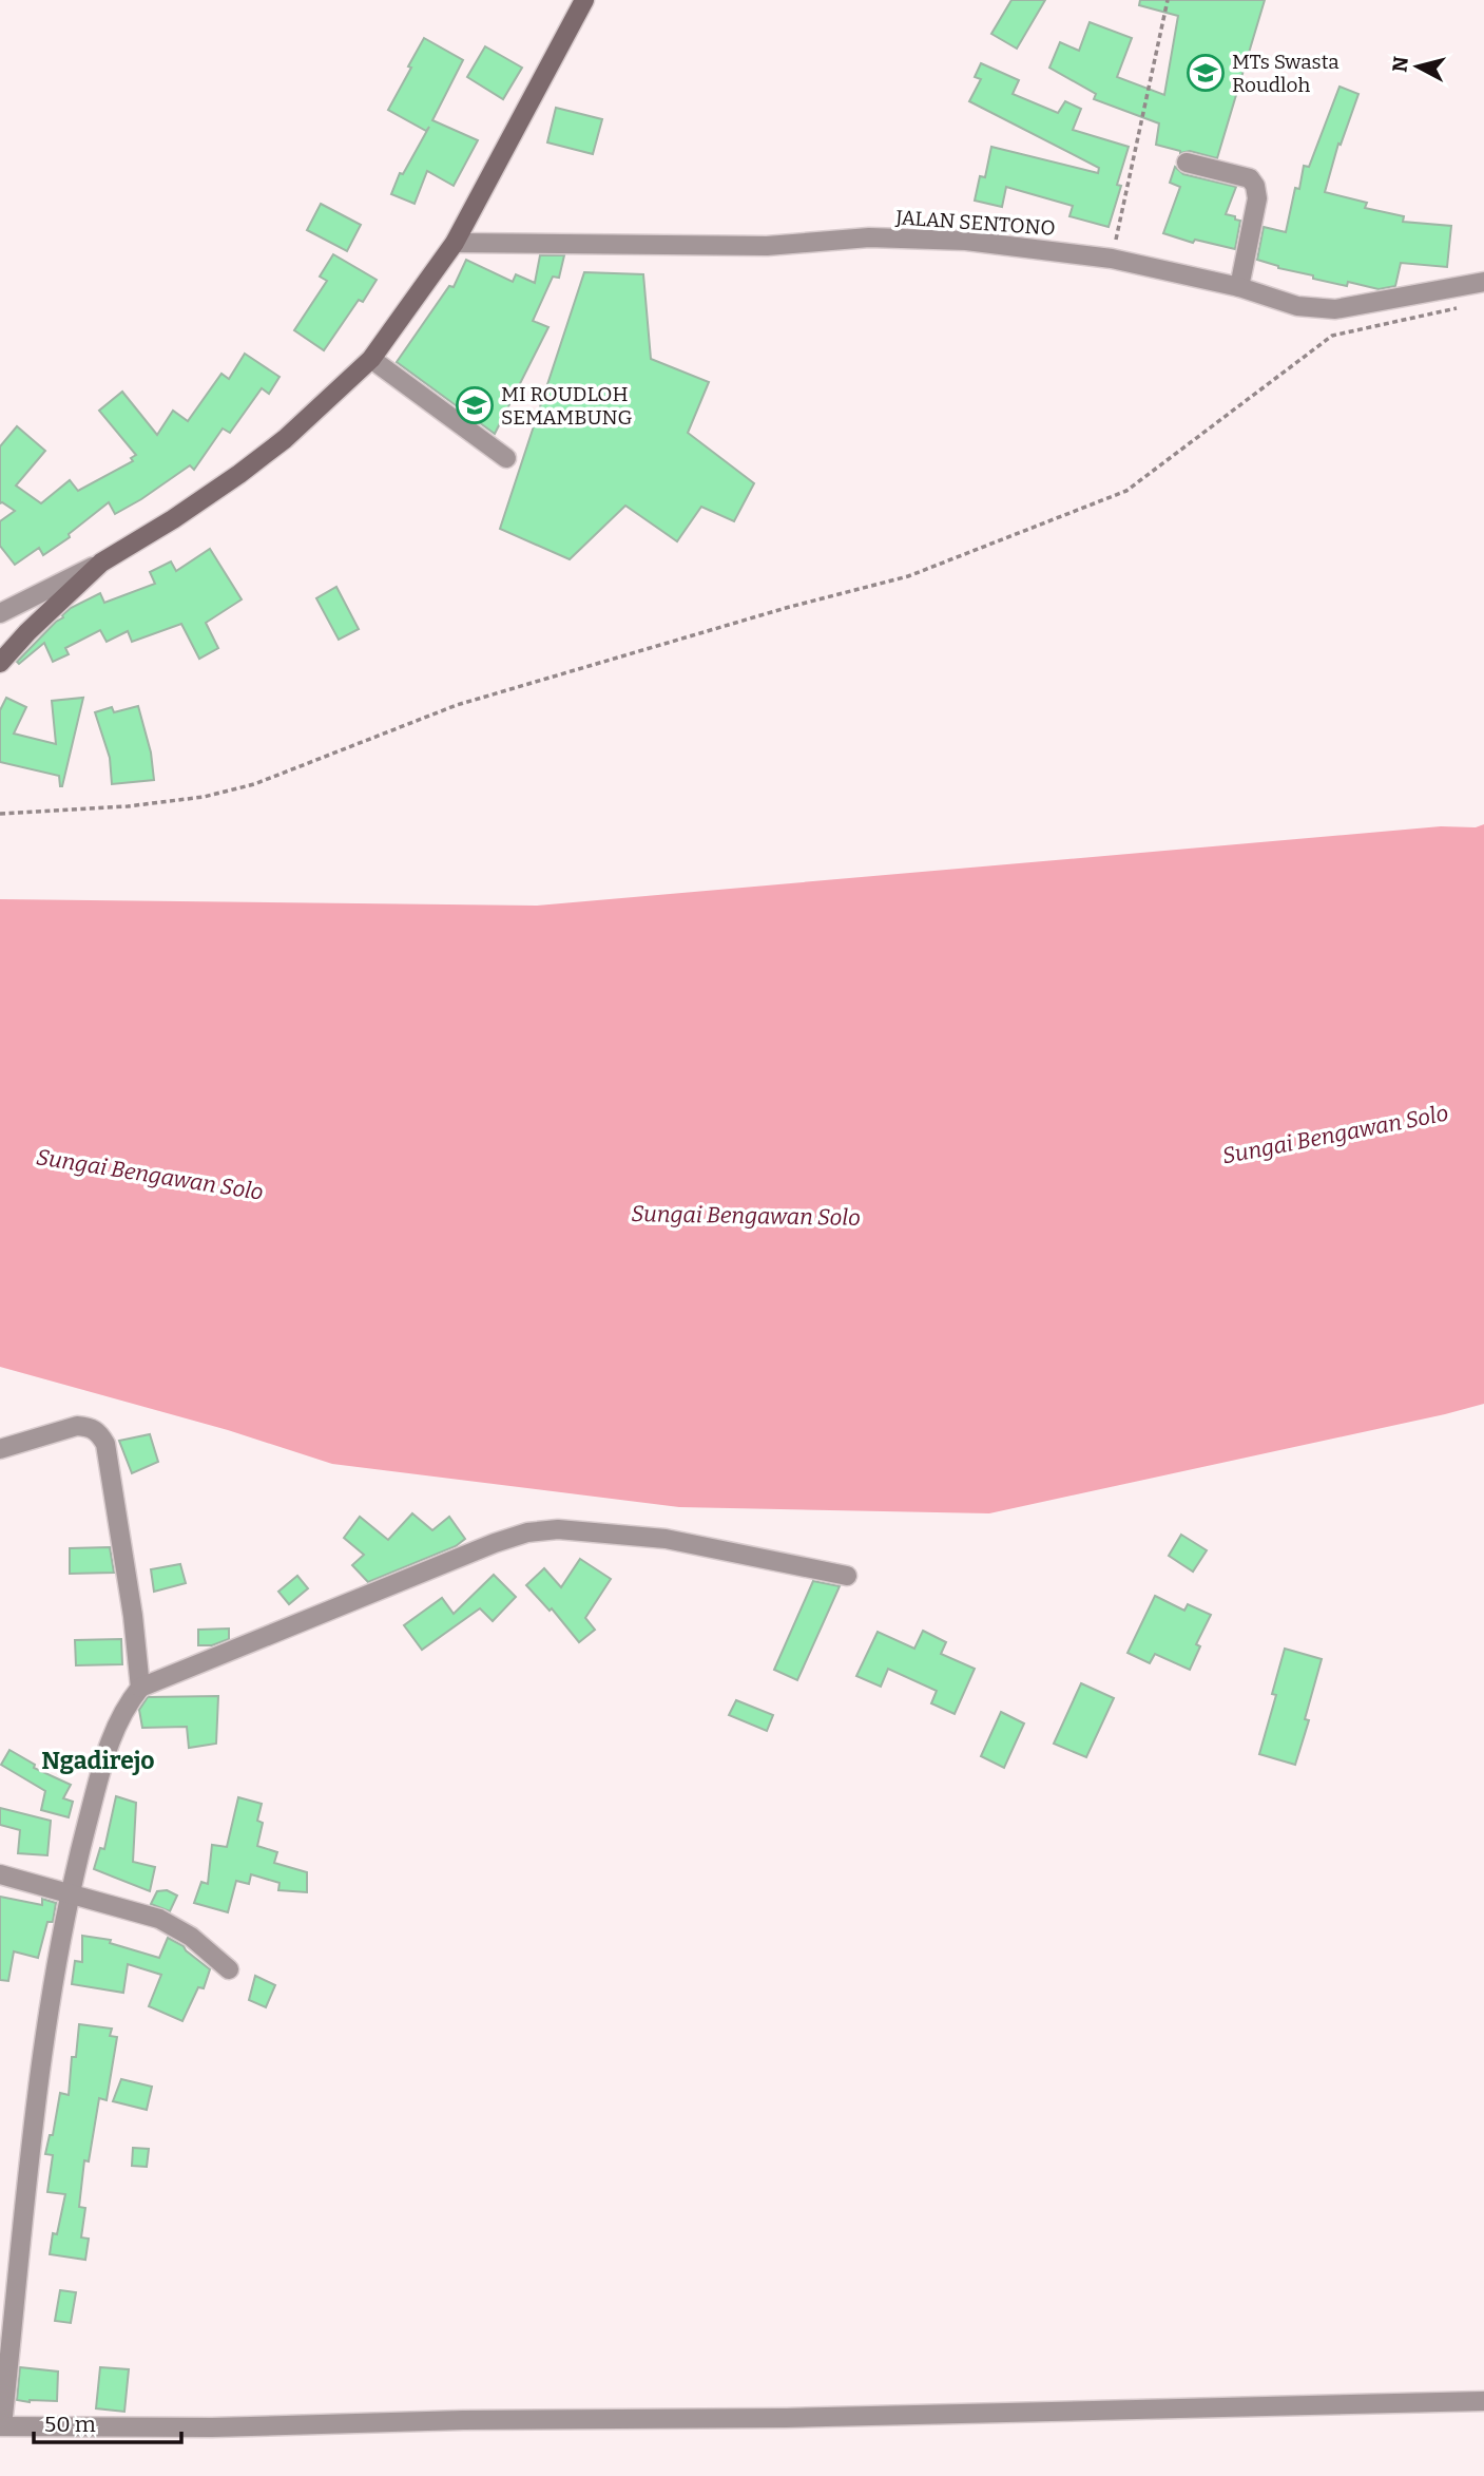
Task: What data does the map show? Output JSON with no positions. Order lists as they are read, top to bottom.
{
  "streets": {
    "street": ["JALAN SENTONO"]
  },
  "districts": ["Ngadirejo"],
  "water": ["Sungai Bengawan Solo"],
  "places": {
    "school or university": ["MTs Swasta Roudloh", "MI ROUDLOH SEMAMBUNG"]
  },
  "scale_bar": "50 m",
  "north": "left"
}
